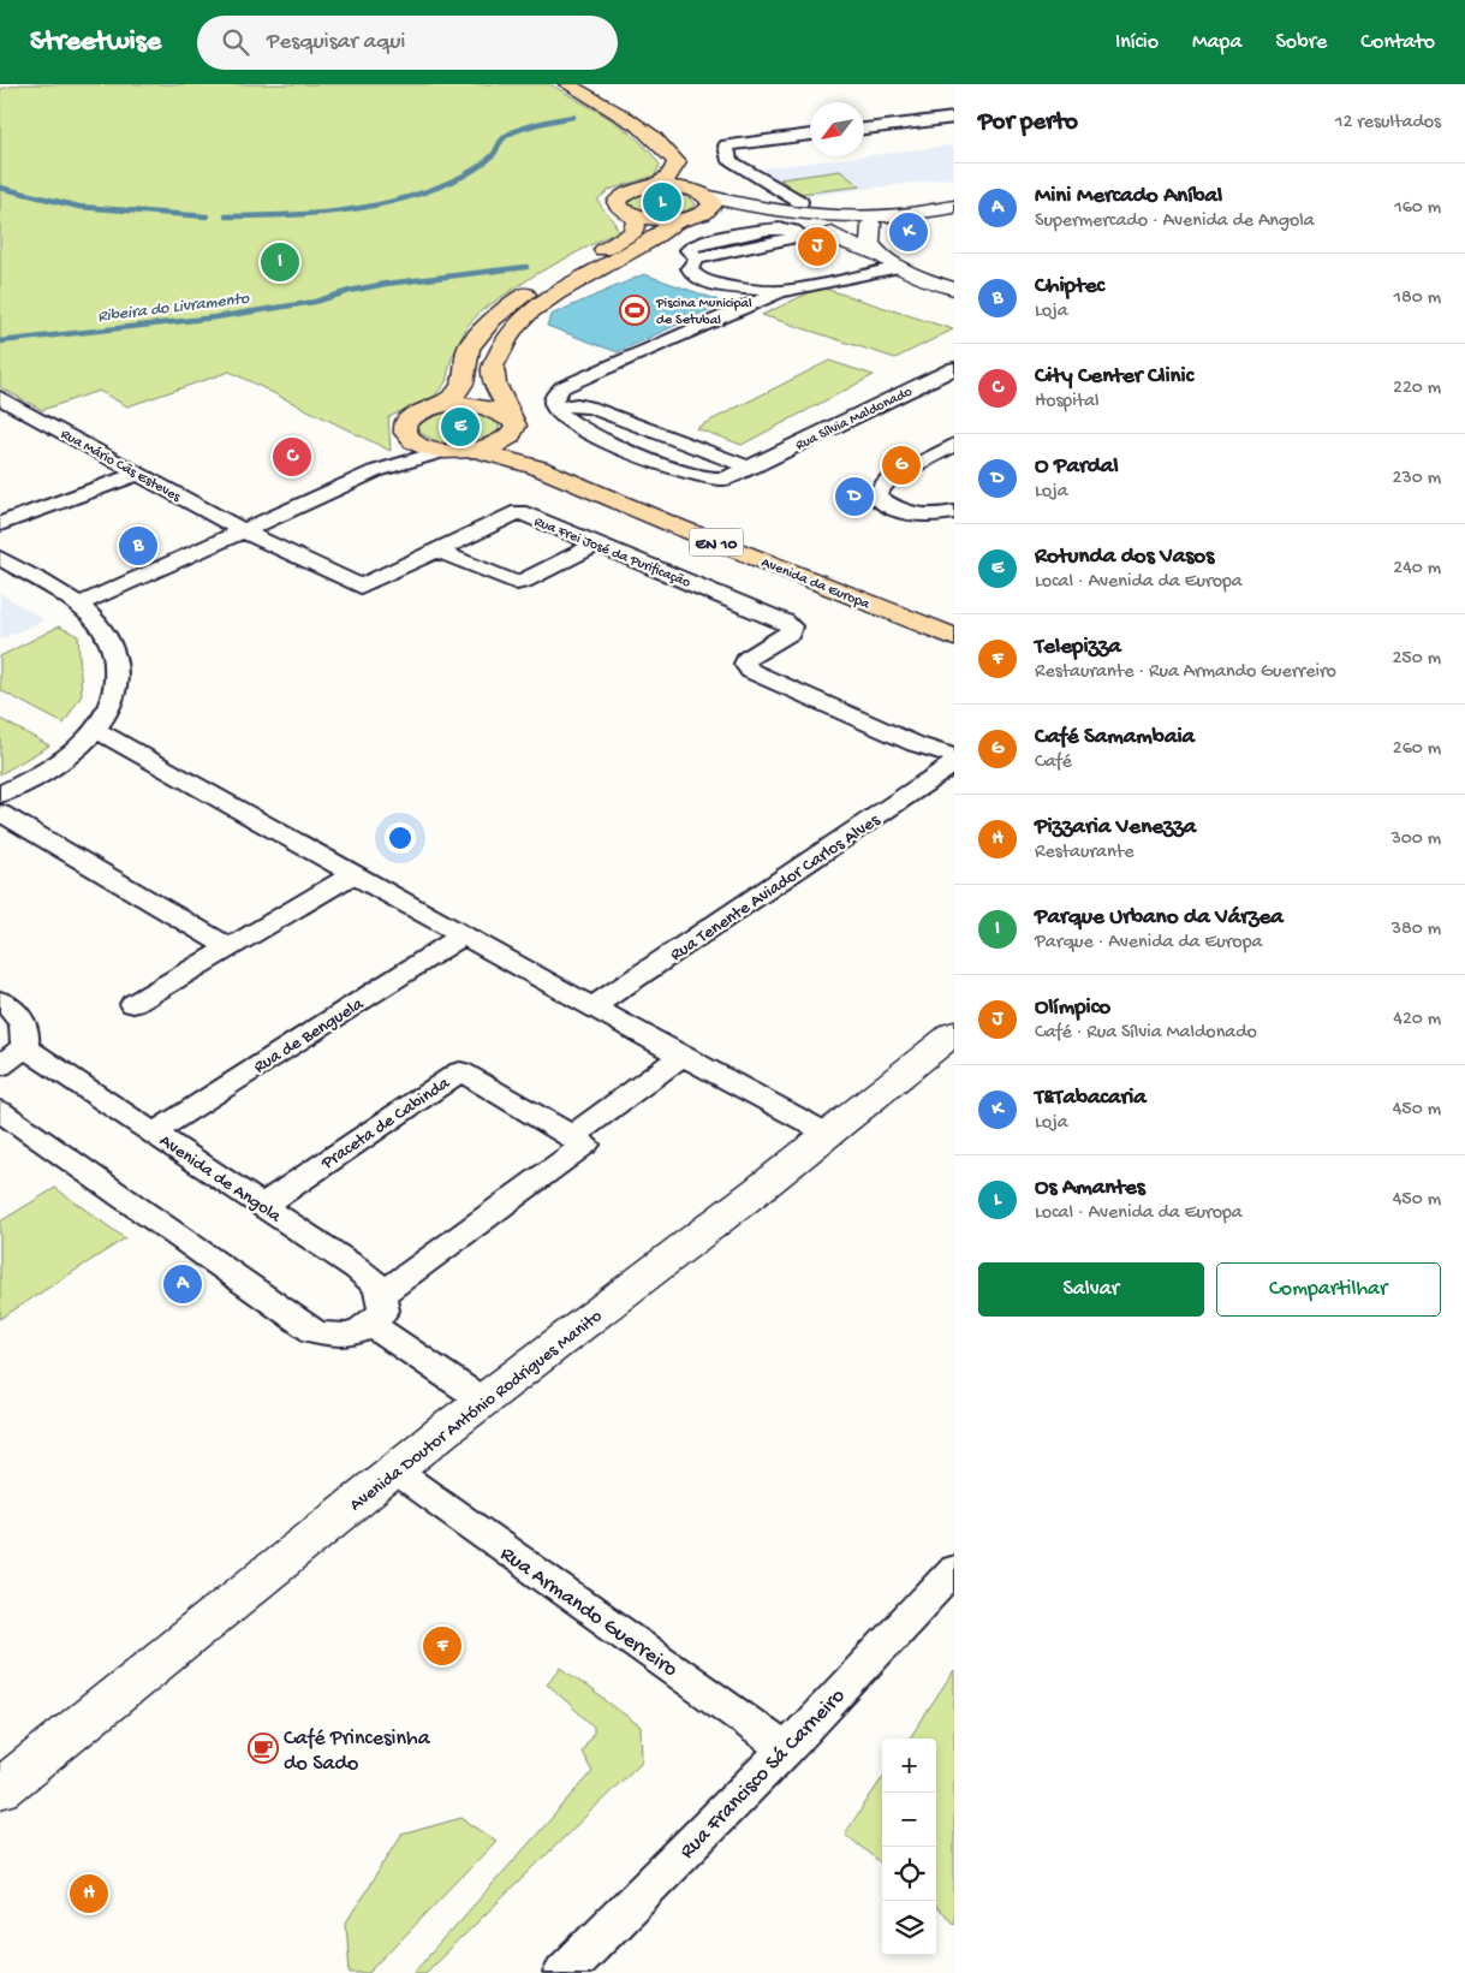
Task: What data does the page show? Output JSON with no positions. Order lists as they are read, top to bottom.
{
  "streets": {
    "main road": ["EN 10", "Avenida da Europa"],
    "street": [
      "Rua Sílvia Maldonado",
      "Rua Mário Cãs Esteves",
      "Rua Frei José da Purificação",
      "Rua Tenente Aviador Carlos Alves",
      "Rua de Benguela",
      "Praceta de Cabinda",
      "Avenida de Angola",
      "Avenida Doutor António Rodrigues Manito",
      "Rua Armando Guerreiro",
      "Rua Francisco Sá Carneiro"
    ]
  },
  "crossings": [
    ["Rua Mário Cãs Esteves", "Rua Frei José da Purificação"],
    ["Rua de Benguela", "Avenida de Angola"],
    ["Praceta de Cabinda", "Avenida de Angola"],
    ["Avenida Doutor António Rodrigues Manito", "Rua Armando Guerreiro"],
    ["Rua Armando Guerreiro", "Rua Francisco Sá Carneiro"]
  ],
  "water": ["Ribeira do Livramento"],
  "places": {
    "sports": ["Piscina Municipal de Setubal"],
    "cafe": ["Café Princesinha do Sado"]
  },
  "north": "bottom left",
  "page": {
    "header": "Streetwise",
    "search": "Pesquisar aqui",
    "nav": [
      "Início",
      "Mapa",
      "Sobre",
      "Contato"
    ],
    "heading": ["Por perto", "12 resultados"],
    "list": [
      {
        "mark": "A",
        "name": "Mini Mercado Aníbal",
        "note": "Supermercado · Avenida de Angola",
        "value": "160 m"
      },
      {
        "mark": "B",
        "name": "Chiptec",
        "note": "Loja",
        "value": "180 m"
      },
      {
        "mark": "C",
        "name": "City Center Clinic",
        "note": "Hospital",
        "value": "220 m"
      },
      {
        "mark": "D",
        "name": "O Pardal",
        "note": "Loja",
        "value": "230 m"
      },
      {
        "mark": "E",
        "name": "Rotunda dos Vasos",
        "note": "Local · Avenida da Europa",
        "value": "240 m"
      },
      {
        "mark": "F",
        "name": "Telepizza",
        "note": "Restaurante · Rua Armando Guerreiro",
        "value": "250 m"
      },
      {
        "mark": "G",
        "name": "Café Samambaia",
        "note": "Café",
        "value": "260 m"
      },
      {
        "mark": "H",
        "name": "Pizzaria Venezza",
        "note": "Restaurante",
        "value": "300 m"
      },
      {
        "mark": "I",
        "name": "Parque Urbano da Várzea",
        "note": "Parque · Avenida da Europa",
        "value": "380 m"
      },
      {
        "mark": "J",
        "name": "Olímpico",
        "note": "Café · Rua Sílvia Maldonado",
        "value": "420 m"
      },
      {
        "mark": "K",
        "name": "T&Tabacaria",
        "note": "Loja",
        "value": "450 m"
      },
      {
        "mark": "L",
        "name": "Os Amantes",
        "note": "Local · Avenida da Europa",
        "value": "450 m"
      }
    ],
    "pins": [
      "L",
      "K",
      "J",
      "I",
      "E",
      "C",
      "G",
      "D",
      "B",
      "A",
      "F",
      "H"
    ],
    "buttons": ["Salvar", "Compartilhar"],
    "map_buttons": ["+", "−"]
  }
}
